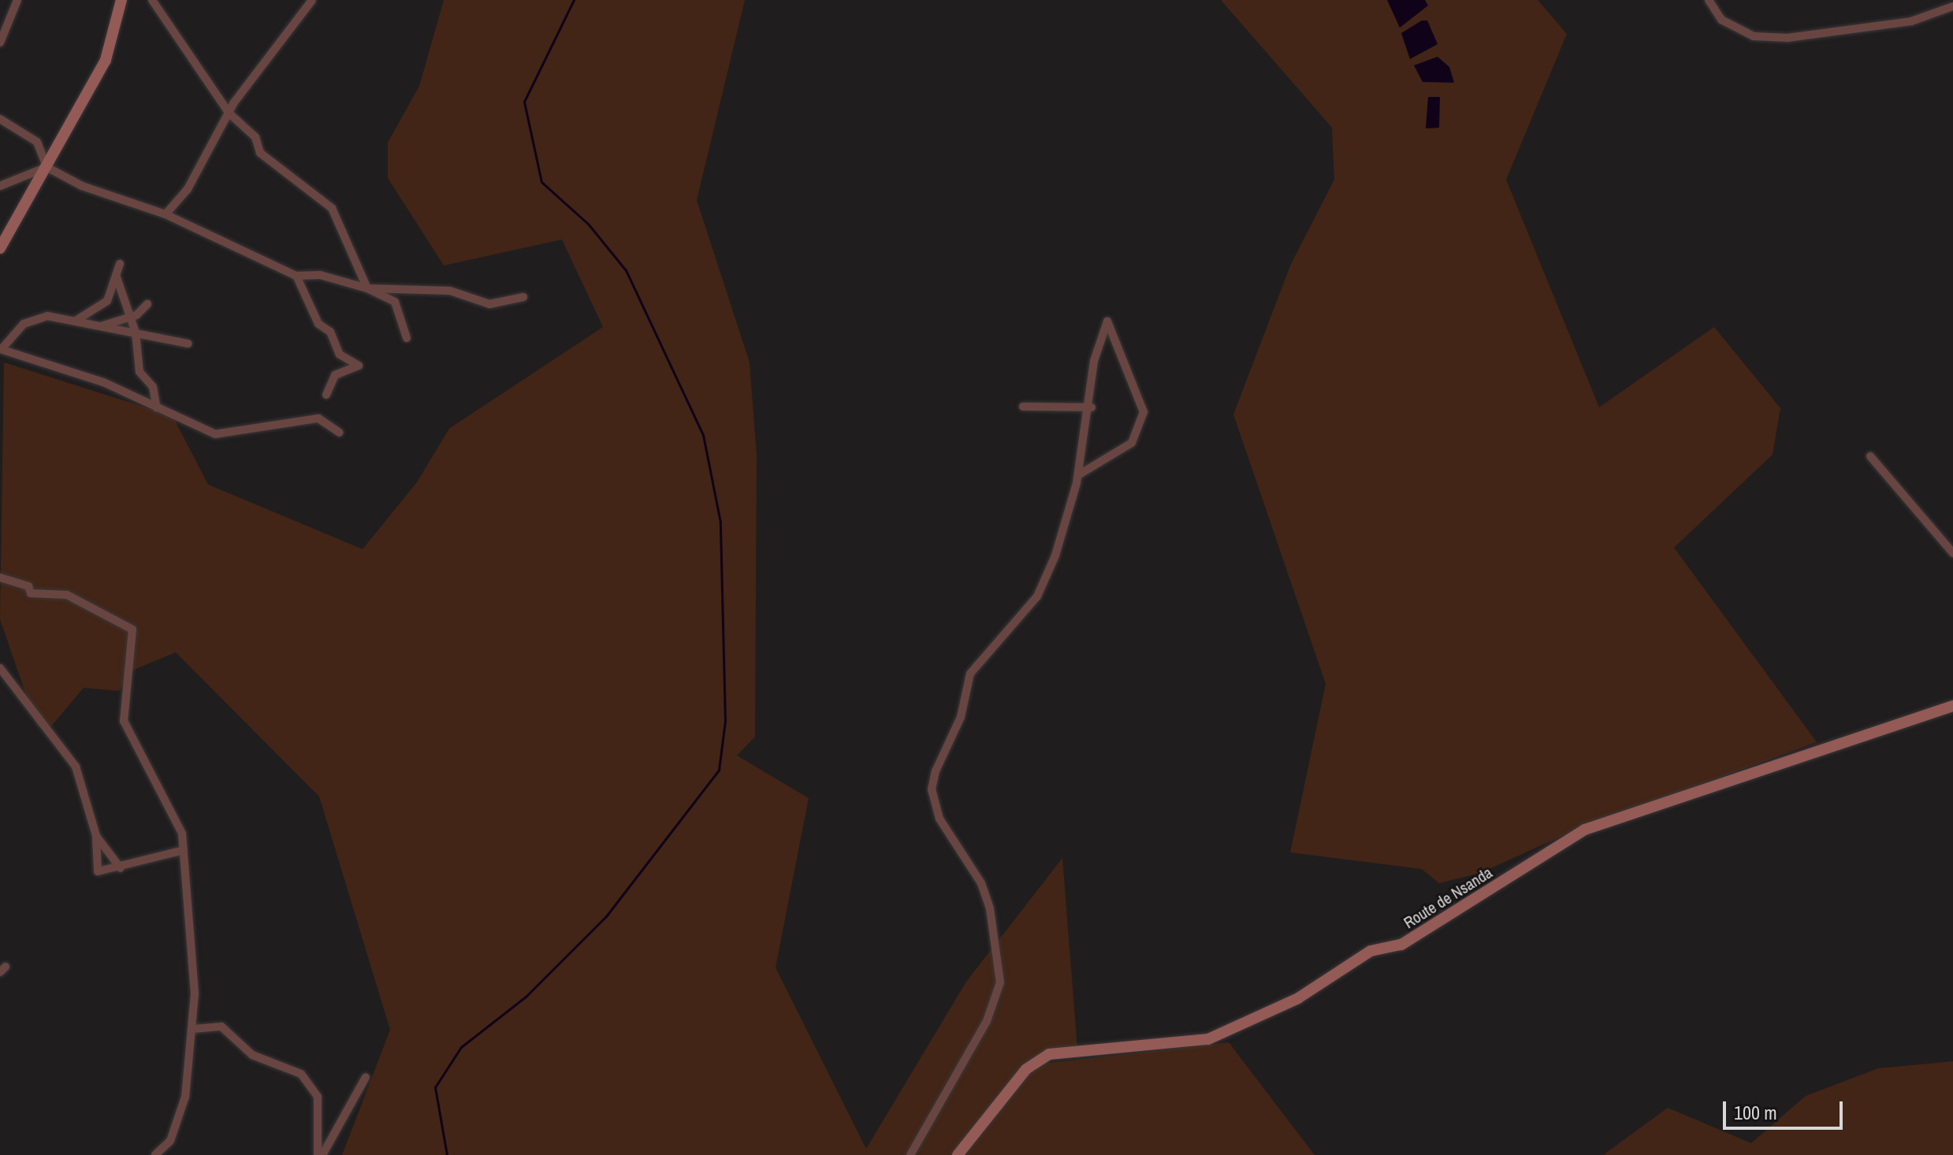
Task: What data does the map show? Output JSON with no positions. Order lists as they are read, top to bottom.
{
  "streets": {
    "street": ["Route de Nsanda"]
  },
  "scale_bar": "100 m"
}
